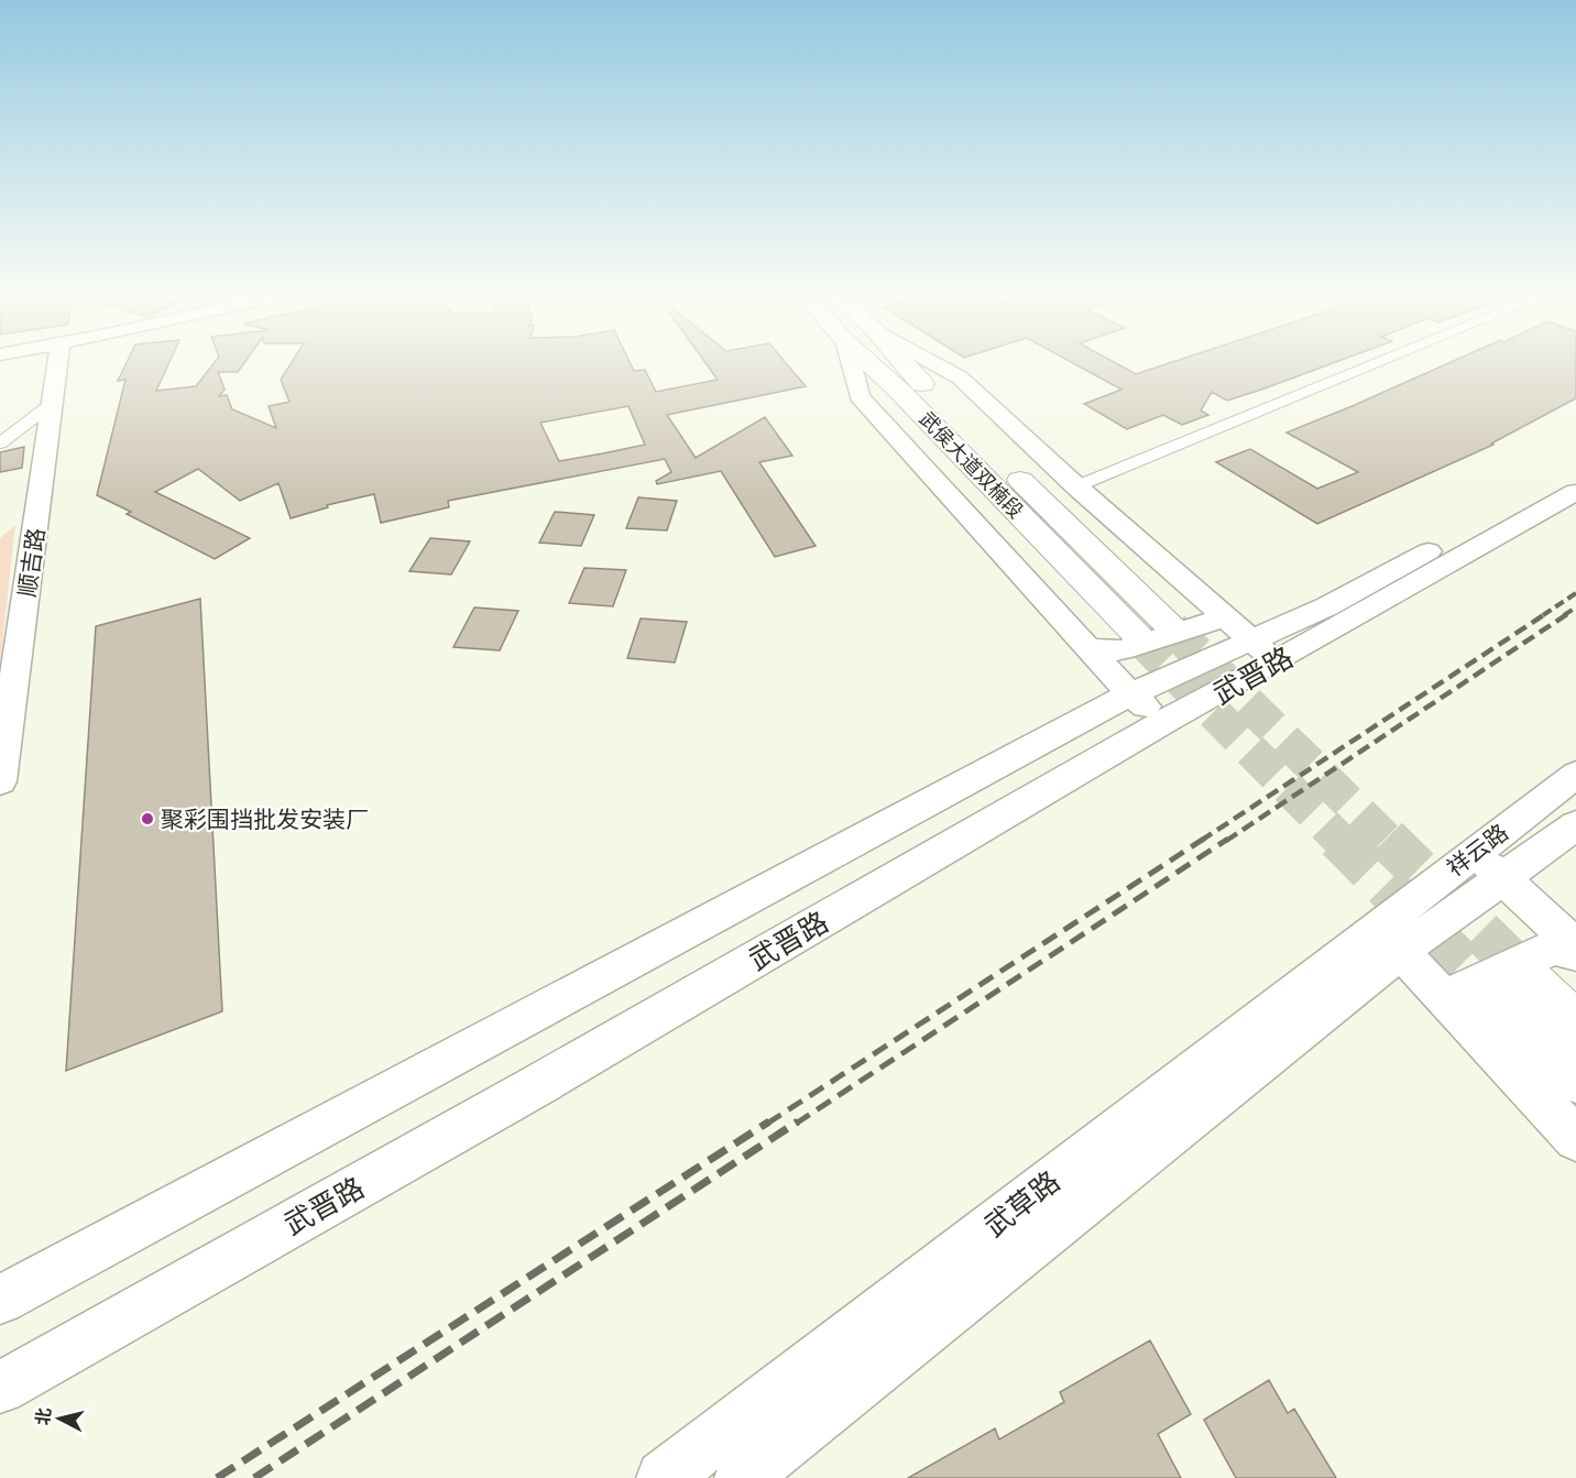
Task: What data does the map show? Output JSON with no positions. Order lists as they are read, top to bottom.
{
  "streets": {
    "main road": ["武侯大道双楠段"],
    "street": [
      "顺吉路",
      "武晋路",
      "祥云路",
      "武草路"
    ]
  },
  "crossings": [
    ["祥云路", "武草路"]
  ],
  "places": ["聚彩围挡批发安装厂"],
  "north": "left"
}
